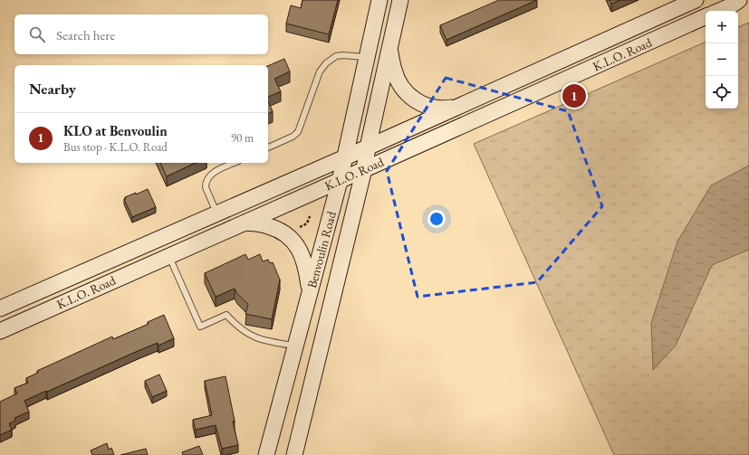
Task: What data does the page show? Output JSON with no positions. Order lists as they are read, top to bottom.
{
  "streets": {
    "main road": ["K.L.O. Road", "Benvoulin Road"]
  },
  "crossings": [
    ["K.L.O. Road", "Benvoulin Road"]
  ],
  "page": {
    "map_buttons": ["+", "−"],
    "search": "Search here",
    "heading": "Nearby",
    "pins": "1",
    "list": [
      {
        "mark": "1",
        "name": "KLO at Benvoulin",
        "note": "Bus stop · K.L.O. Road",
        "value": "90 m"
      }
    ]
  }
}
